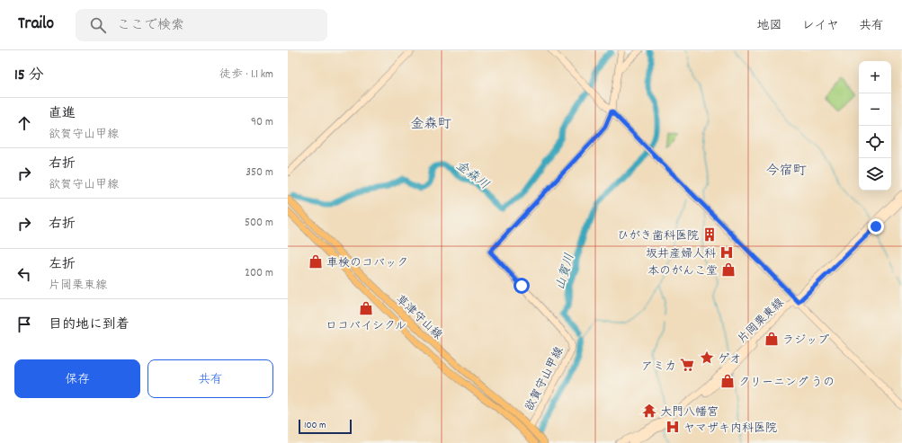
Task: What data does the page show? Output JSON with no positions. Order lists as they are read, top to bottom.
{
  "streets": {
    "main road": ["草津守山線", "片岡栗東線", "欲賀守山甲線"]
  },
  "crossings": [
    ["草津守山線", "欲賀守山甲線"]
  ],
  "districts": ["金森町", "今宿町"],
  "water": ["金森川", "山賀川"],
  "places": {
    "building": ["ひがき歯科医院"],
    "hospital": ["坂井産婦人科", "ヤマザキ内科医院"],
    "shop": [
      "車検のコバック",
      "本のがんこ堂",
      "ロコバイシクル",
      "ラジップ",
      "クリーニング うの"
    ],
    "place": ["ゲオ"],
    "supermarket": ["アミカ"],
    "temple": ["大門八幡宮"]
  },
  "scale_bar": "100 m",
  "page": {
    "header": "Trailo",
    "search": "ここで検索",
    "nav": ["地図", "レイヤ", "共有"],
    "heading": ["15 分", "徒歩 · 1.1 km"],
    "map_buttons": ["+", "−"],
    "list": [
      ["直進", "欲賀守山甲線", "90 m"],
      ["右折", "欲賀守山甲線", "350 m"],
      ["右折", "500 m"],
      ["左折", "片岡栗東線", "200 m"],
      "目的地に到着"
    ],
    "buttons": ["保存", "共有"],
    "scale": "100 m"
  }
}
